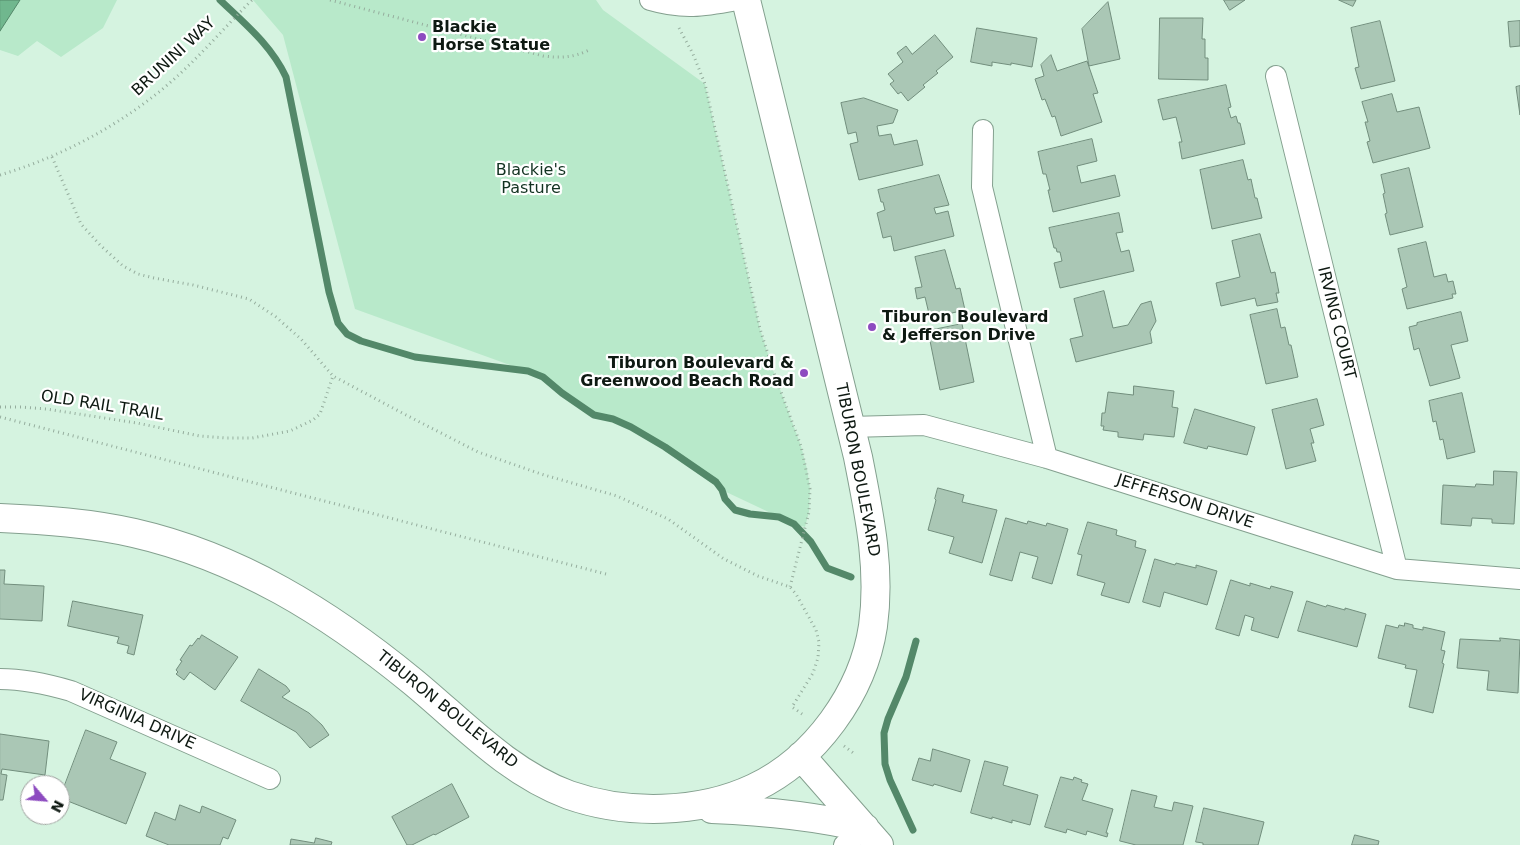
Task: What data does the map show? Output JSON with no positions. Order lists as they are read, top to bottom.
{
  "streets": {
    "main road": ["TIBURON BOULEVARD"],
    "street": ["IRVING COURT", "JEFFERSON DRIVE", "VIRGINIA DRIVE"],
    "path": ["BRUNINI WAY", "OLD RAIL TRAIL"]
  },
  "crossings": [
    ["IRVING COURT", "JEFFERSON DRIVE"],
    ["TIBURON BOULEVARD", "JEFFERSON DRIVE"]
  ],
  "parks": ["Blackie's Pasture"],
  "places": ["Blackie Horse Statue", "Tiburon Boulevard & Jefferson Drive", "Tiburon Boulevard & Greenwood Beach Road"],
  "north": "bottom right"
}
